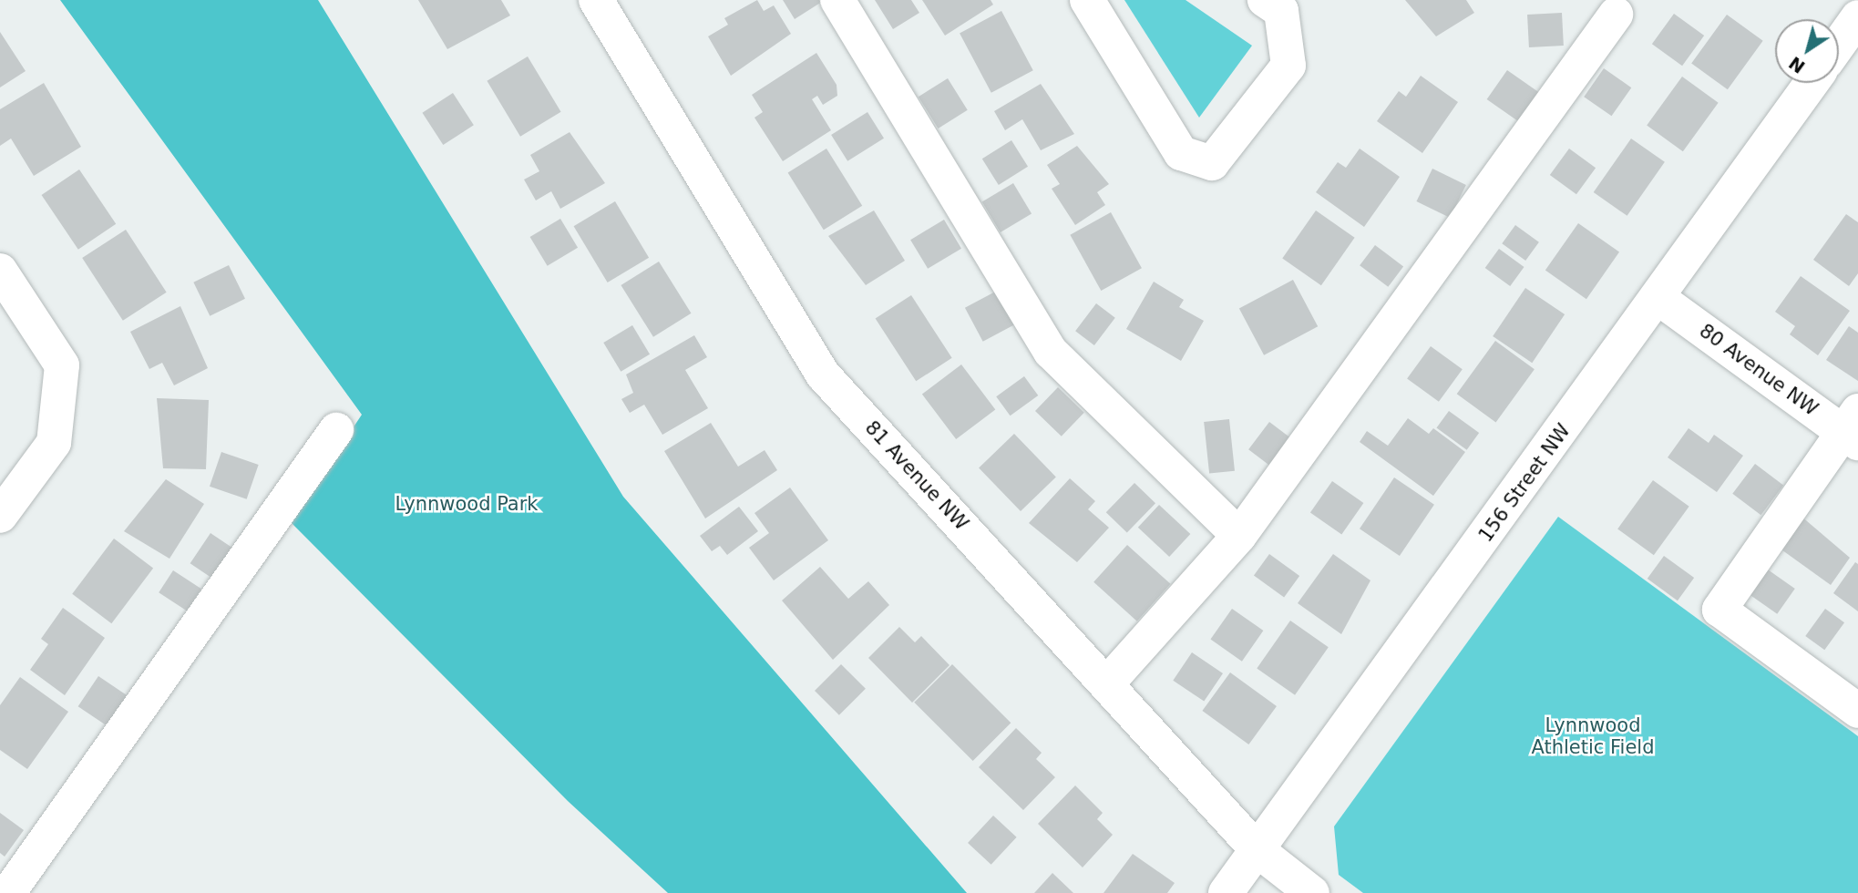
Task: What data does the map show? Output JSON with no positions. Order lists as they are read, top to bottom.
{
  "streets": {
    "street": ["80 Avenue NW", "81 Avenue NW", "156 Street NW"]
  },
  "crossings": [
    ["80 Avenue NW", "156 Street NW"],
    ["81 Avenue NW", "156 Street NW"]
  ],
  "parks": ["Lynnwood Park", "Lynnwood Athletic Field"],
  "north": "bottom left"
}
